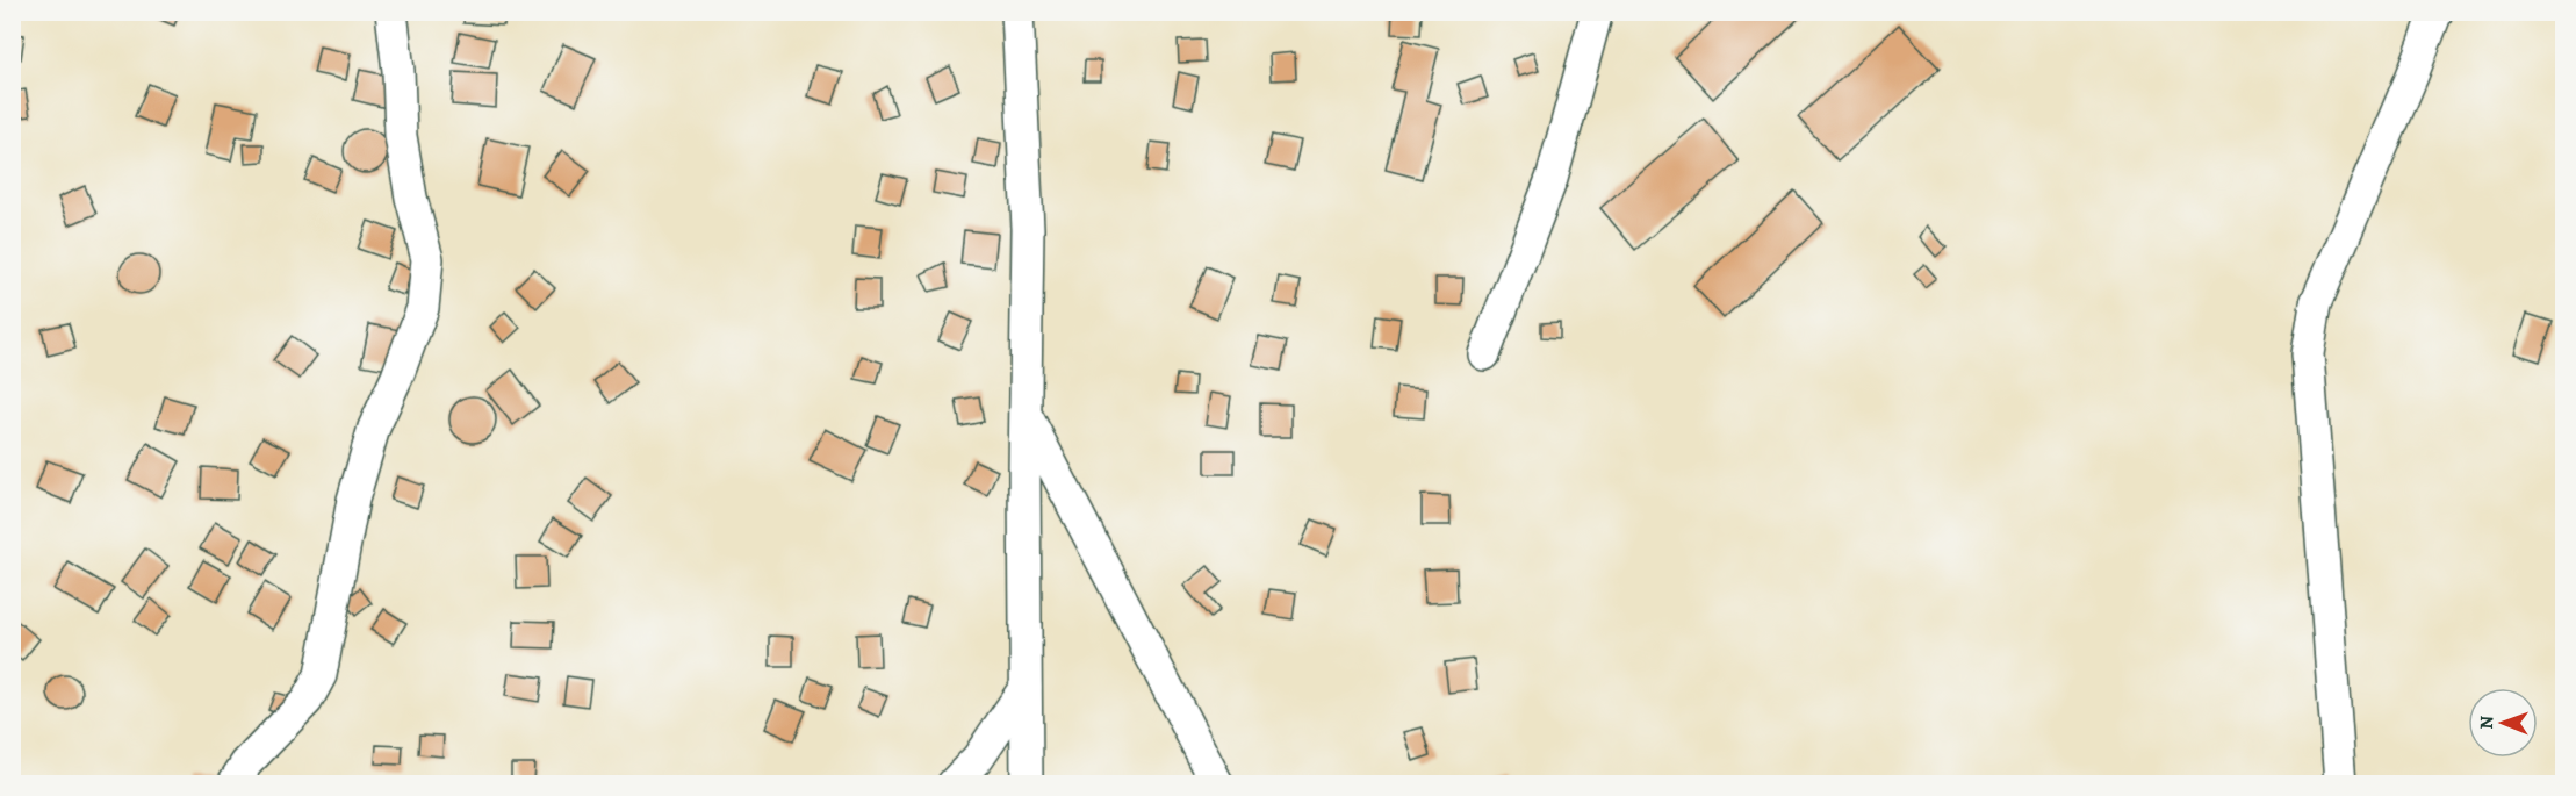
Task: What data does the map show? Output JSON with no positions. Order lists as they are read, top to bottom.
{
  "north": "left"
}
